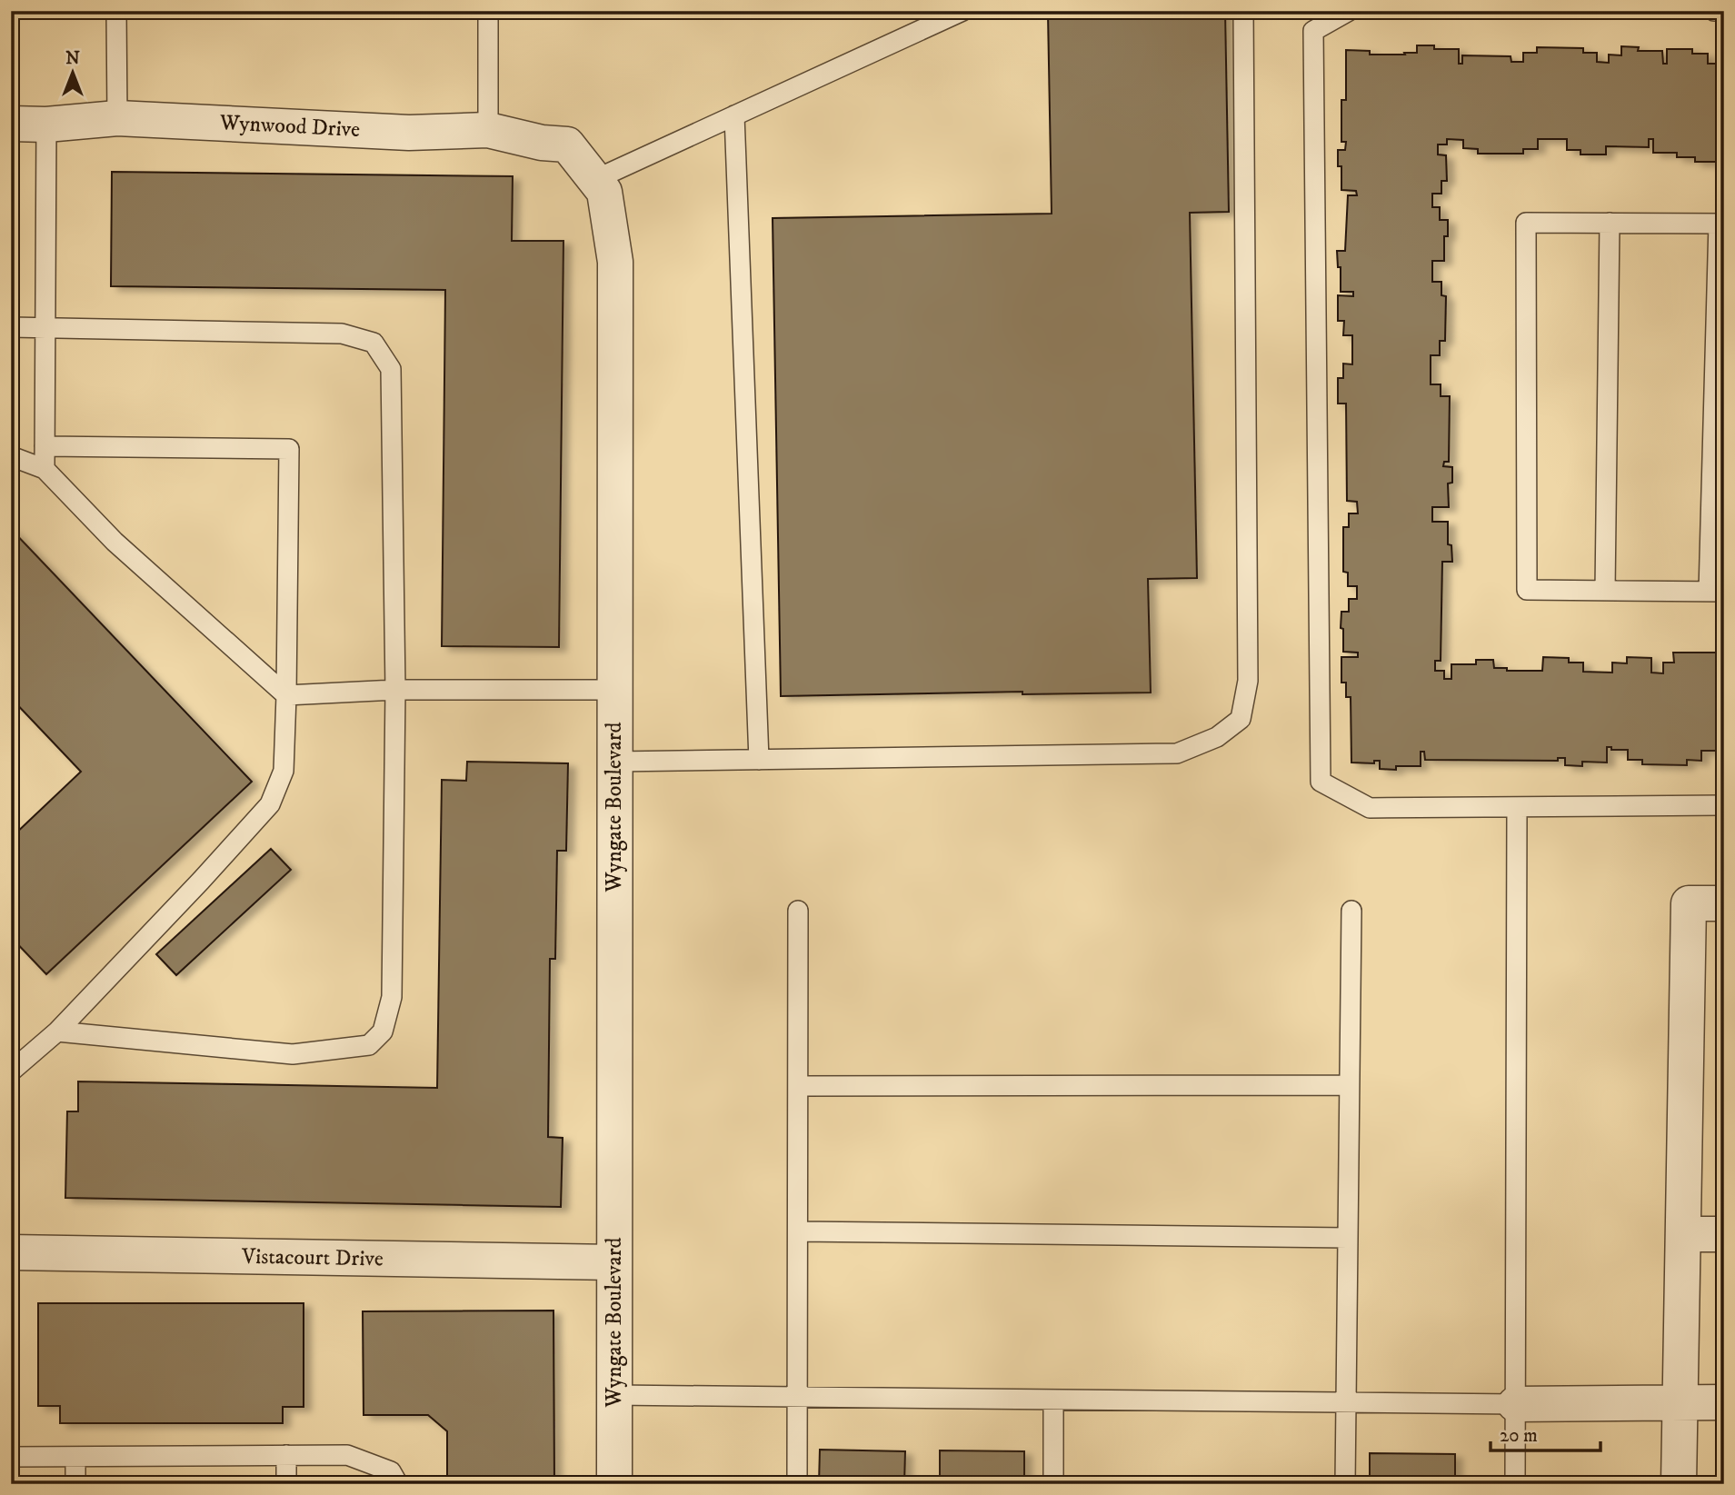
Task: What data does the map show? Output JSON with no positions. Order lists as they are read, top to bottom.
{
  "streets": {
    "street": ["Wynwood Drive", "Wyngate Boulevard", "Vistacourt Drive"]
  },
  "crossings": [
    ["Wynwood Drive", "Wyngate Boulevard"],
    ["Wyngate Boulevard", "Vistacourt Drive"]
  ],
  "scale_bar": "20 m",
  "north": "top"
}
